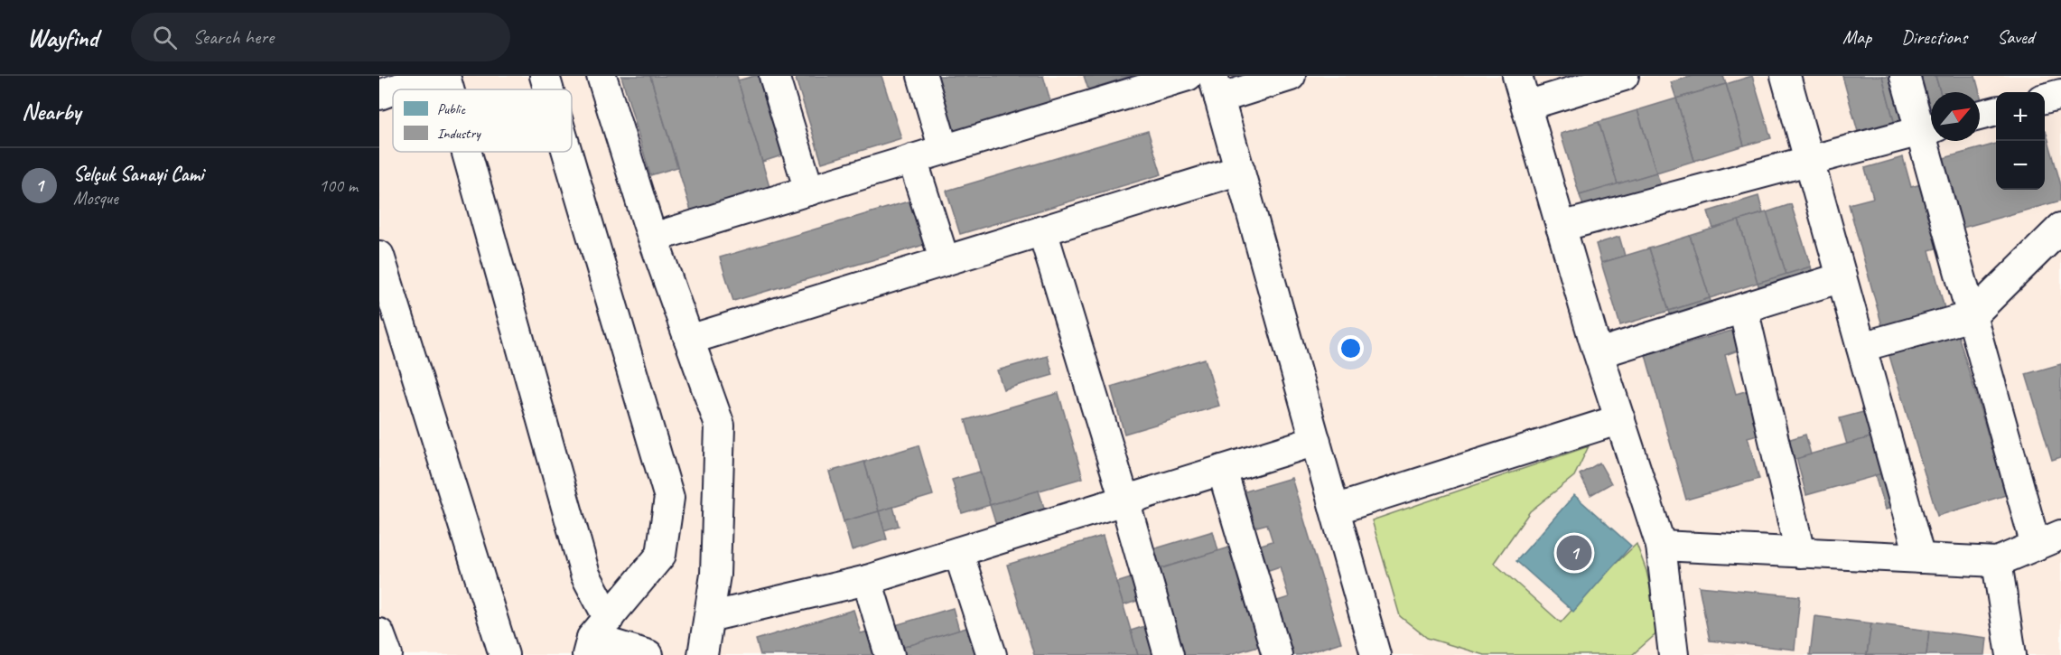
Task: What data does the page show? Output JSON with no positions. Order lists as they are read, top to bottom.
{
  "legend": ["Public", "Industry"],
  "north": "top right",
  "page": {
    "header": "Wayfind",
    "search": "Search here",
    "nav": ["Map", "Directions", "Saved"],
    "heading": "Nearby",
    "map_buttons": ["+", "−"],
    "list": [
      {
        "mark": "1",
        "name": "Selçuk Sanayi Cami",
        "note": "Mosque",
        "value": "100 m"
      }
    ],
    "pins": "1"
  }
}
